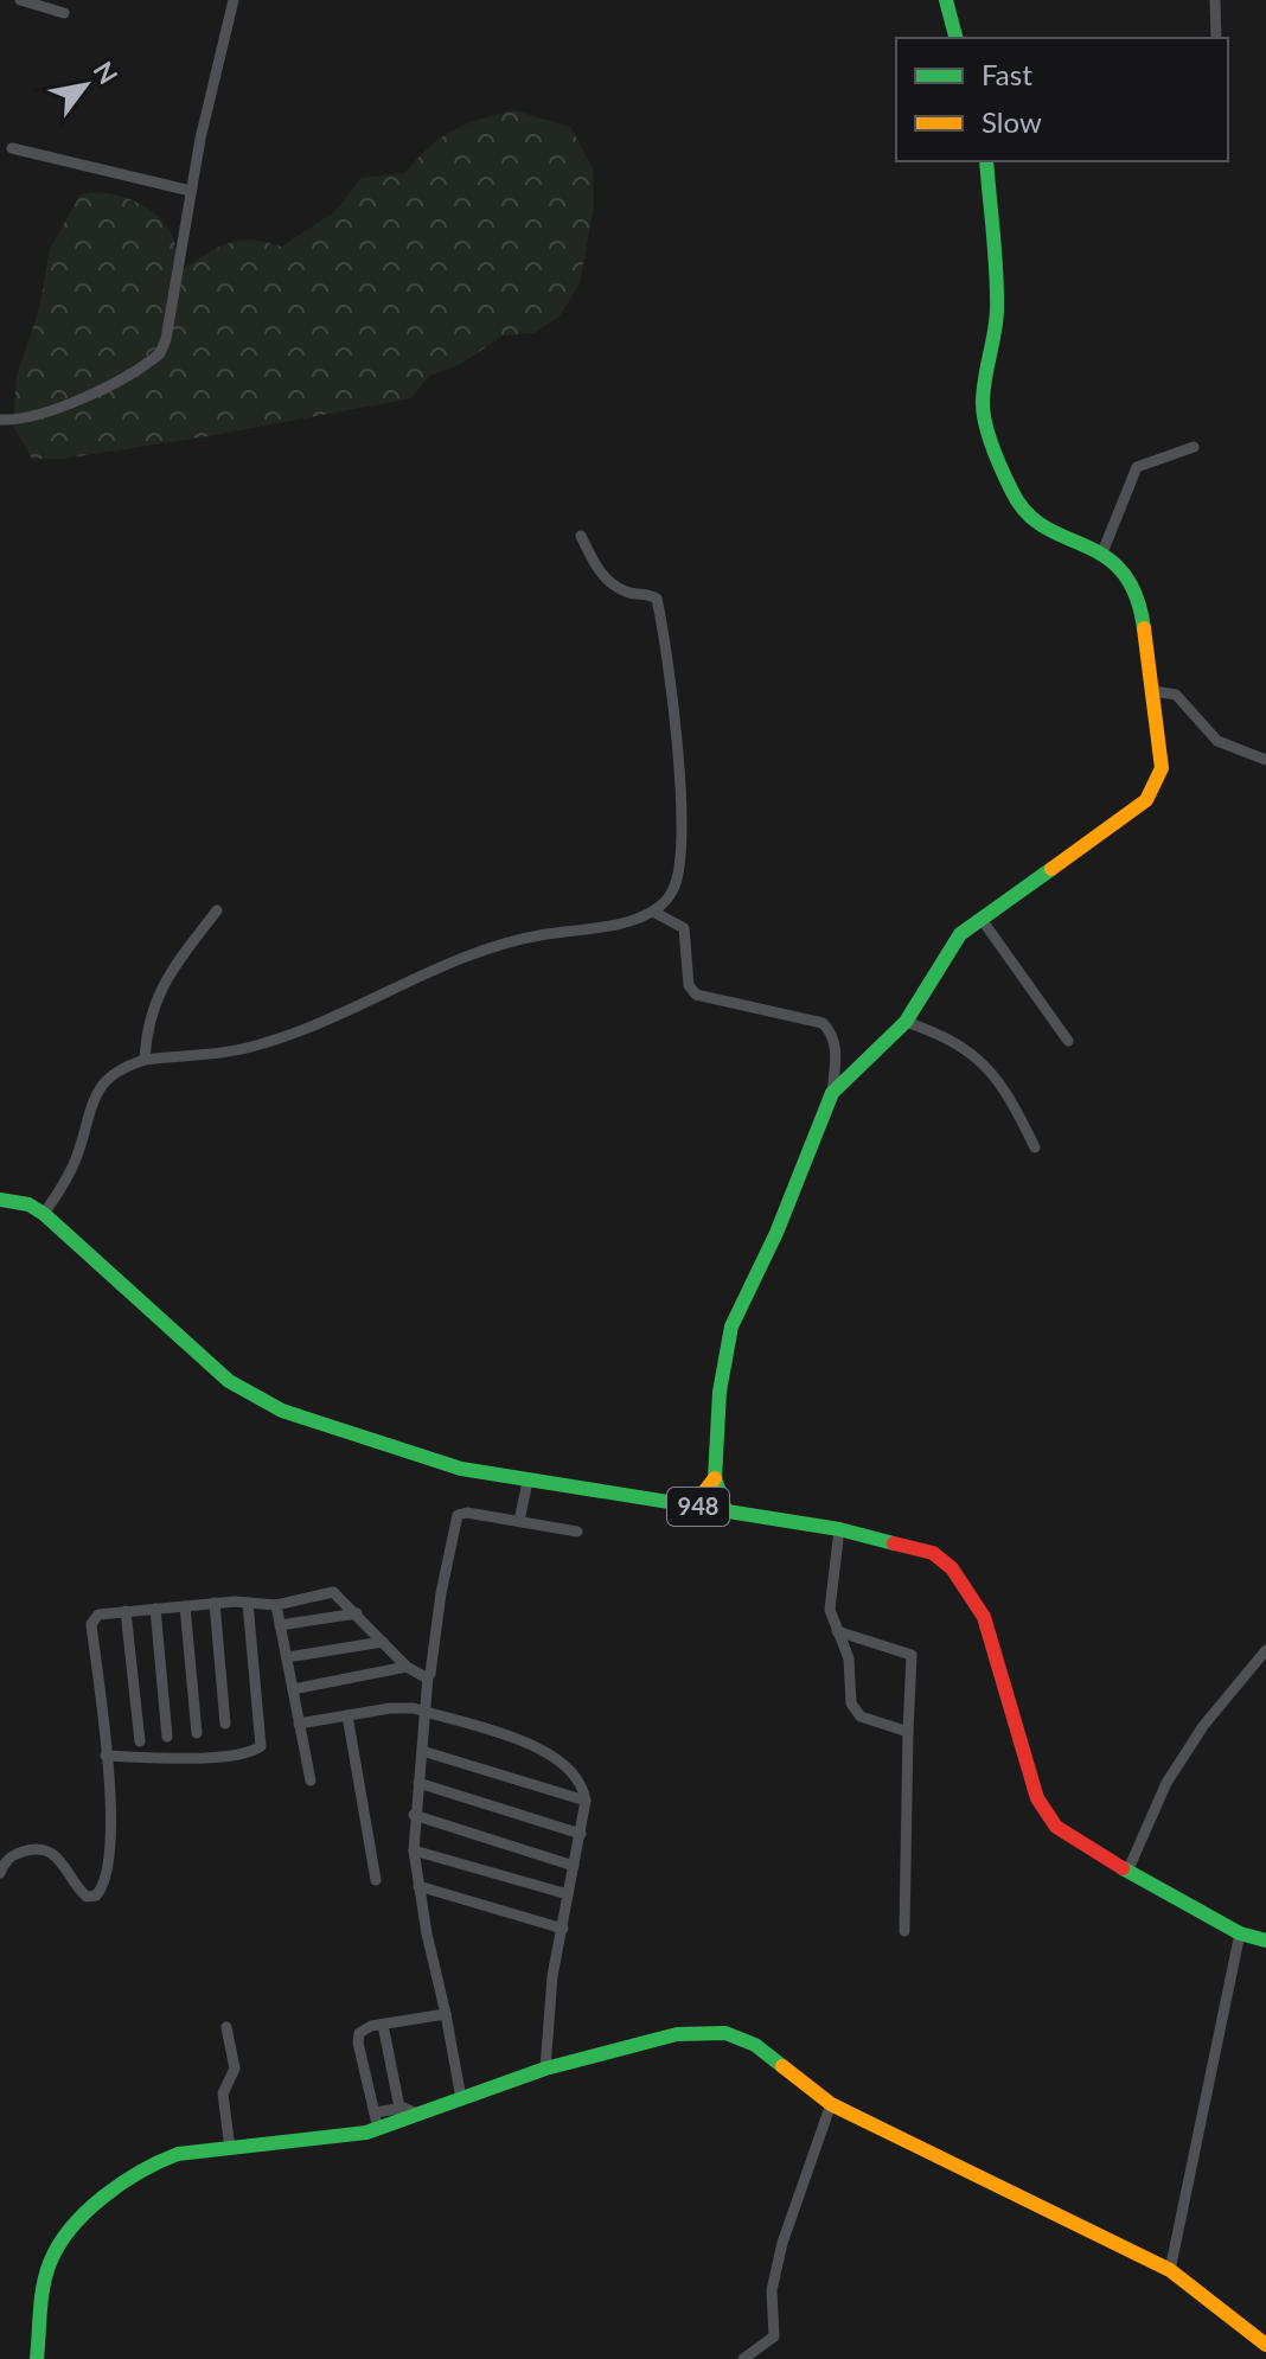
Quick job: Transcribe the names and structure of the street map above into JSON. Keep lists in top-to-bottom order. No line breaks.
{"streets":{"street":["948"]},"legend":["Fast","Slow"],"north":"top right"}
